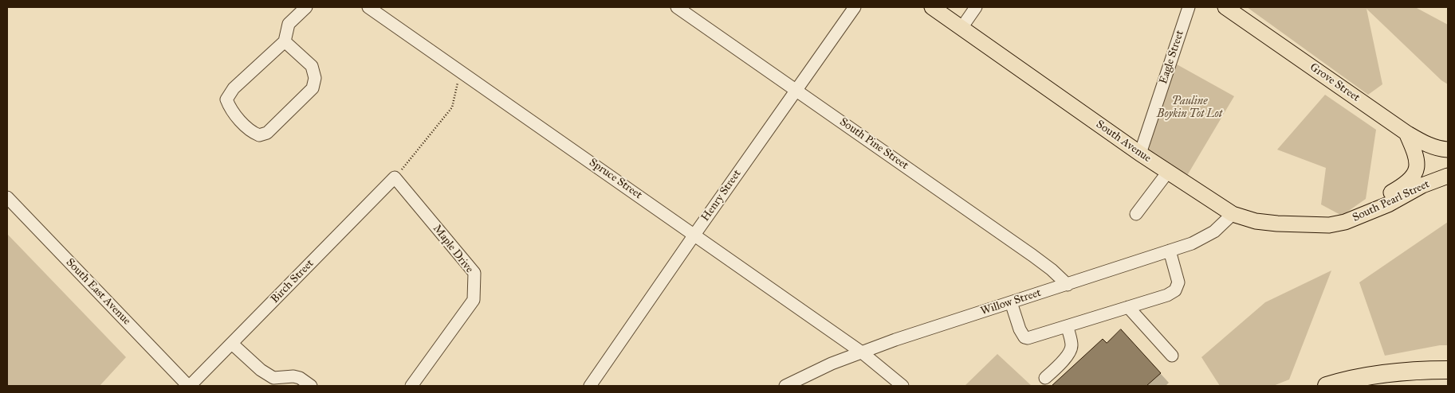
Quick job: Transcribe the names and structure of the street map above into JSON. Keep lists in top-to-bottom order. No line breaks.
{"streets":{"main road":["Grove Street","South Avenue","South Pearl Street"],"street":["Eagle Street","South Pine Street","Spruce Street","Henry Street","Maple Drive","Birch Street","South East Avenue","Willow Street"]},"crossings":[["Eagle Street","South Avenue"],["South Avenue","South Pearl Street"],["South Avenue","Willow Street"],["South Pine Street","Henry Street"],["South Pine Street","Willow Street"],["Spruce Street","Henry Street"],["Spruce Street","Willow Street"],["Maple Drive","Birch Street"],["Birch Street","South East Avenue"]],"parks":["Pauline Boykin Tot Lot"]}
